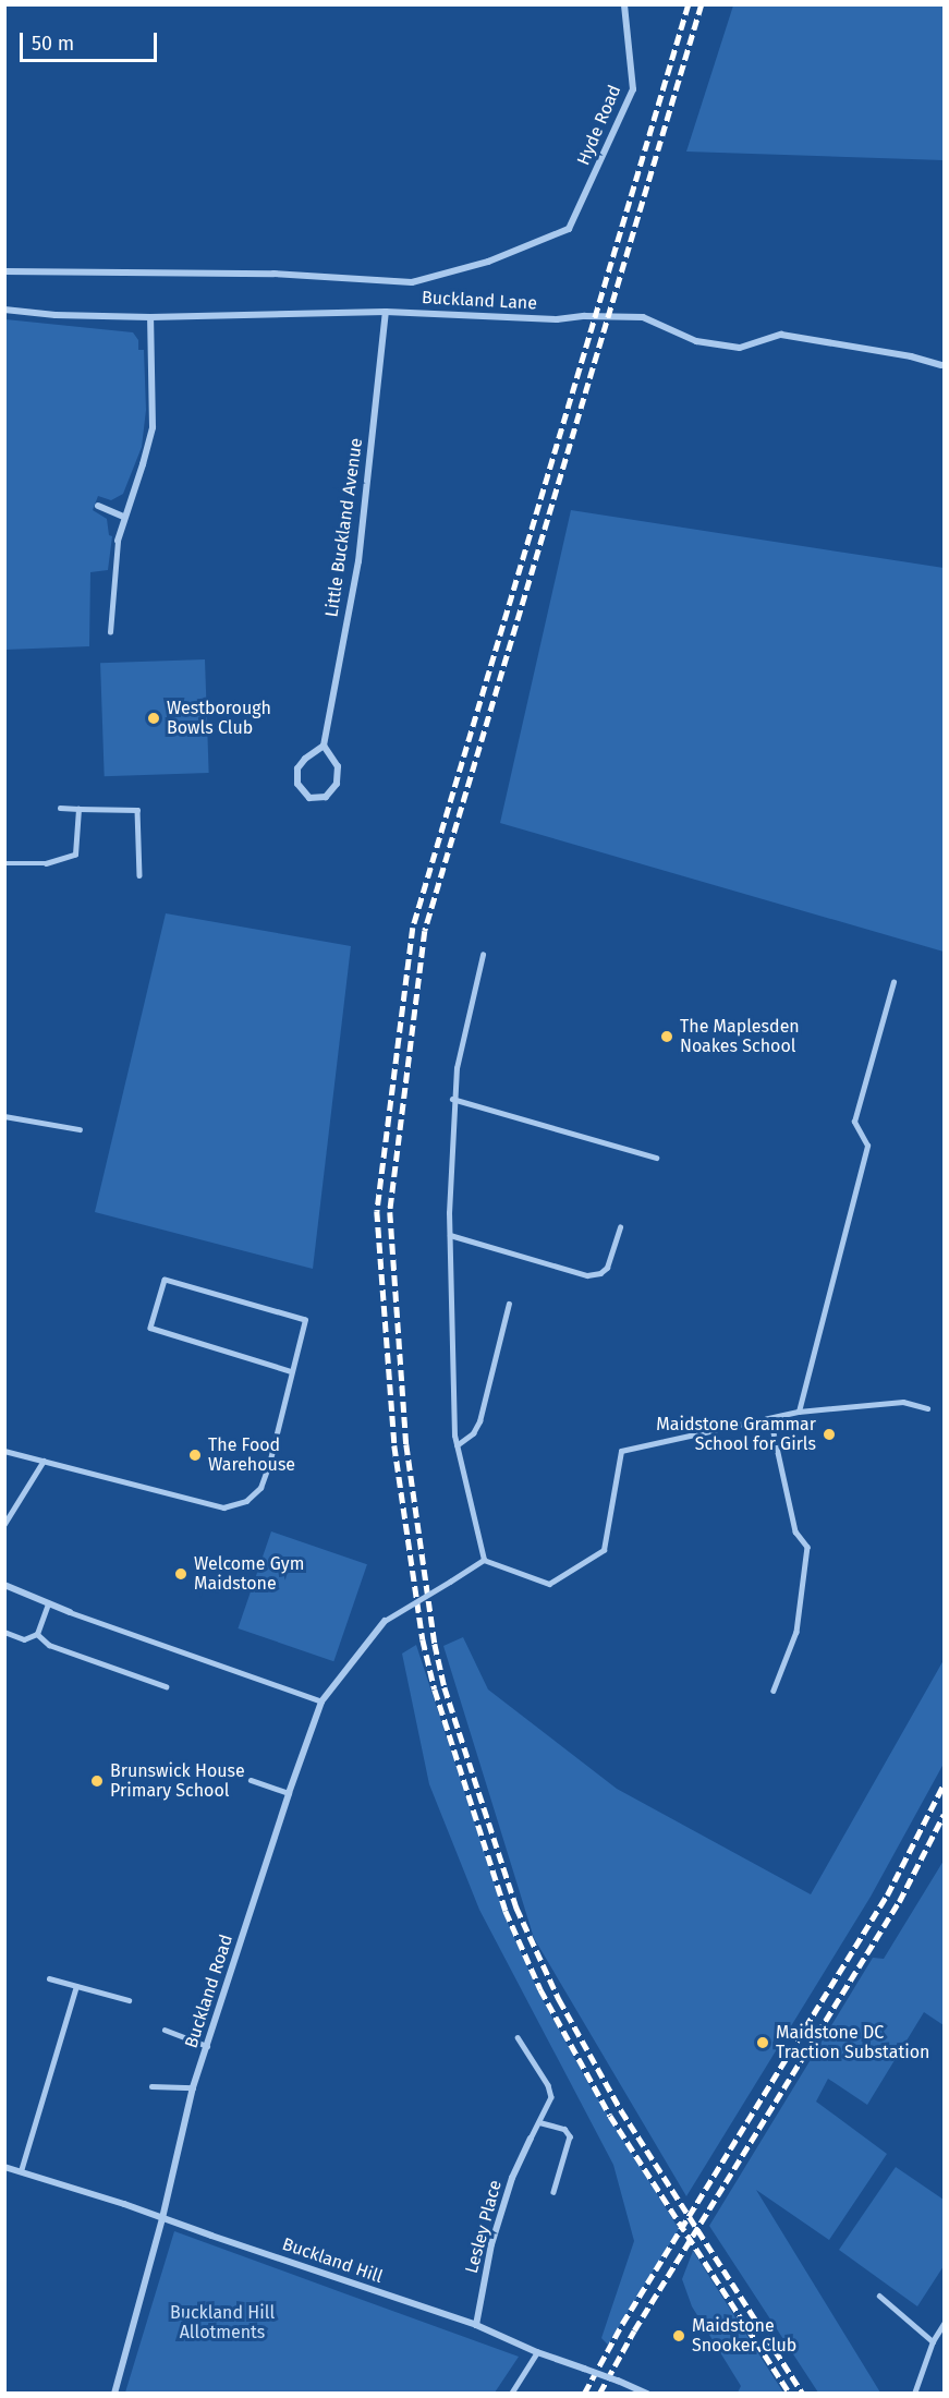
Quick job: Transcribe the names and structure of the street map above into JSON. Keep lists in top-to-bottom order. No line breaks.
{"streets":{"street":["Hyde Road","Buckland Lane","Little Buckland Avenue","Buckland Road","Lesley Place","Buckland Hill"]},"crossings":[["Hyde Road","Buckland Lane"],["Buckland Lane","Little Buckland Avenue"],["Buckland Road","Buckland Hill"],["Lesley Place","Buckland Hill"]],"parks":["Buckland Hill Allotments"],"places":["Westborough Bowls Club","The Maplesden Noakes School","Maidstone Grammar School for Girls","The Food Warehouse","Welcome Gym Maidstone","Brunswick House Primary School","Maidstone DC Traction Substation","Maidstone Snooker Club"],"scale_bar":"50 m"}
